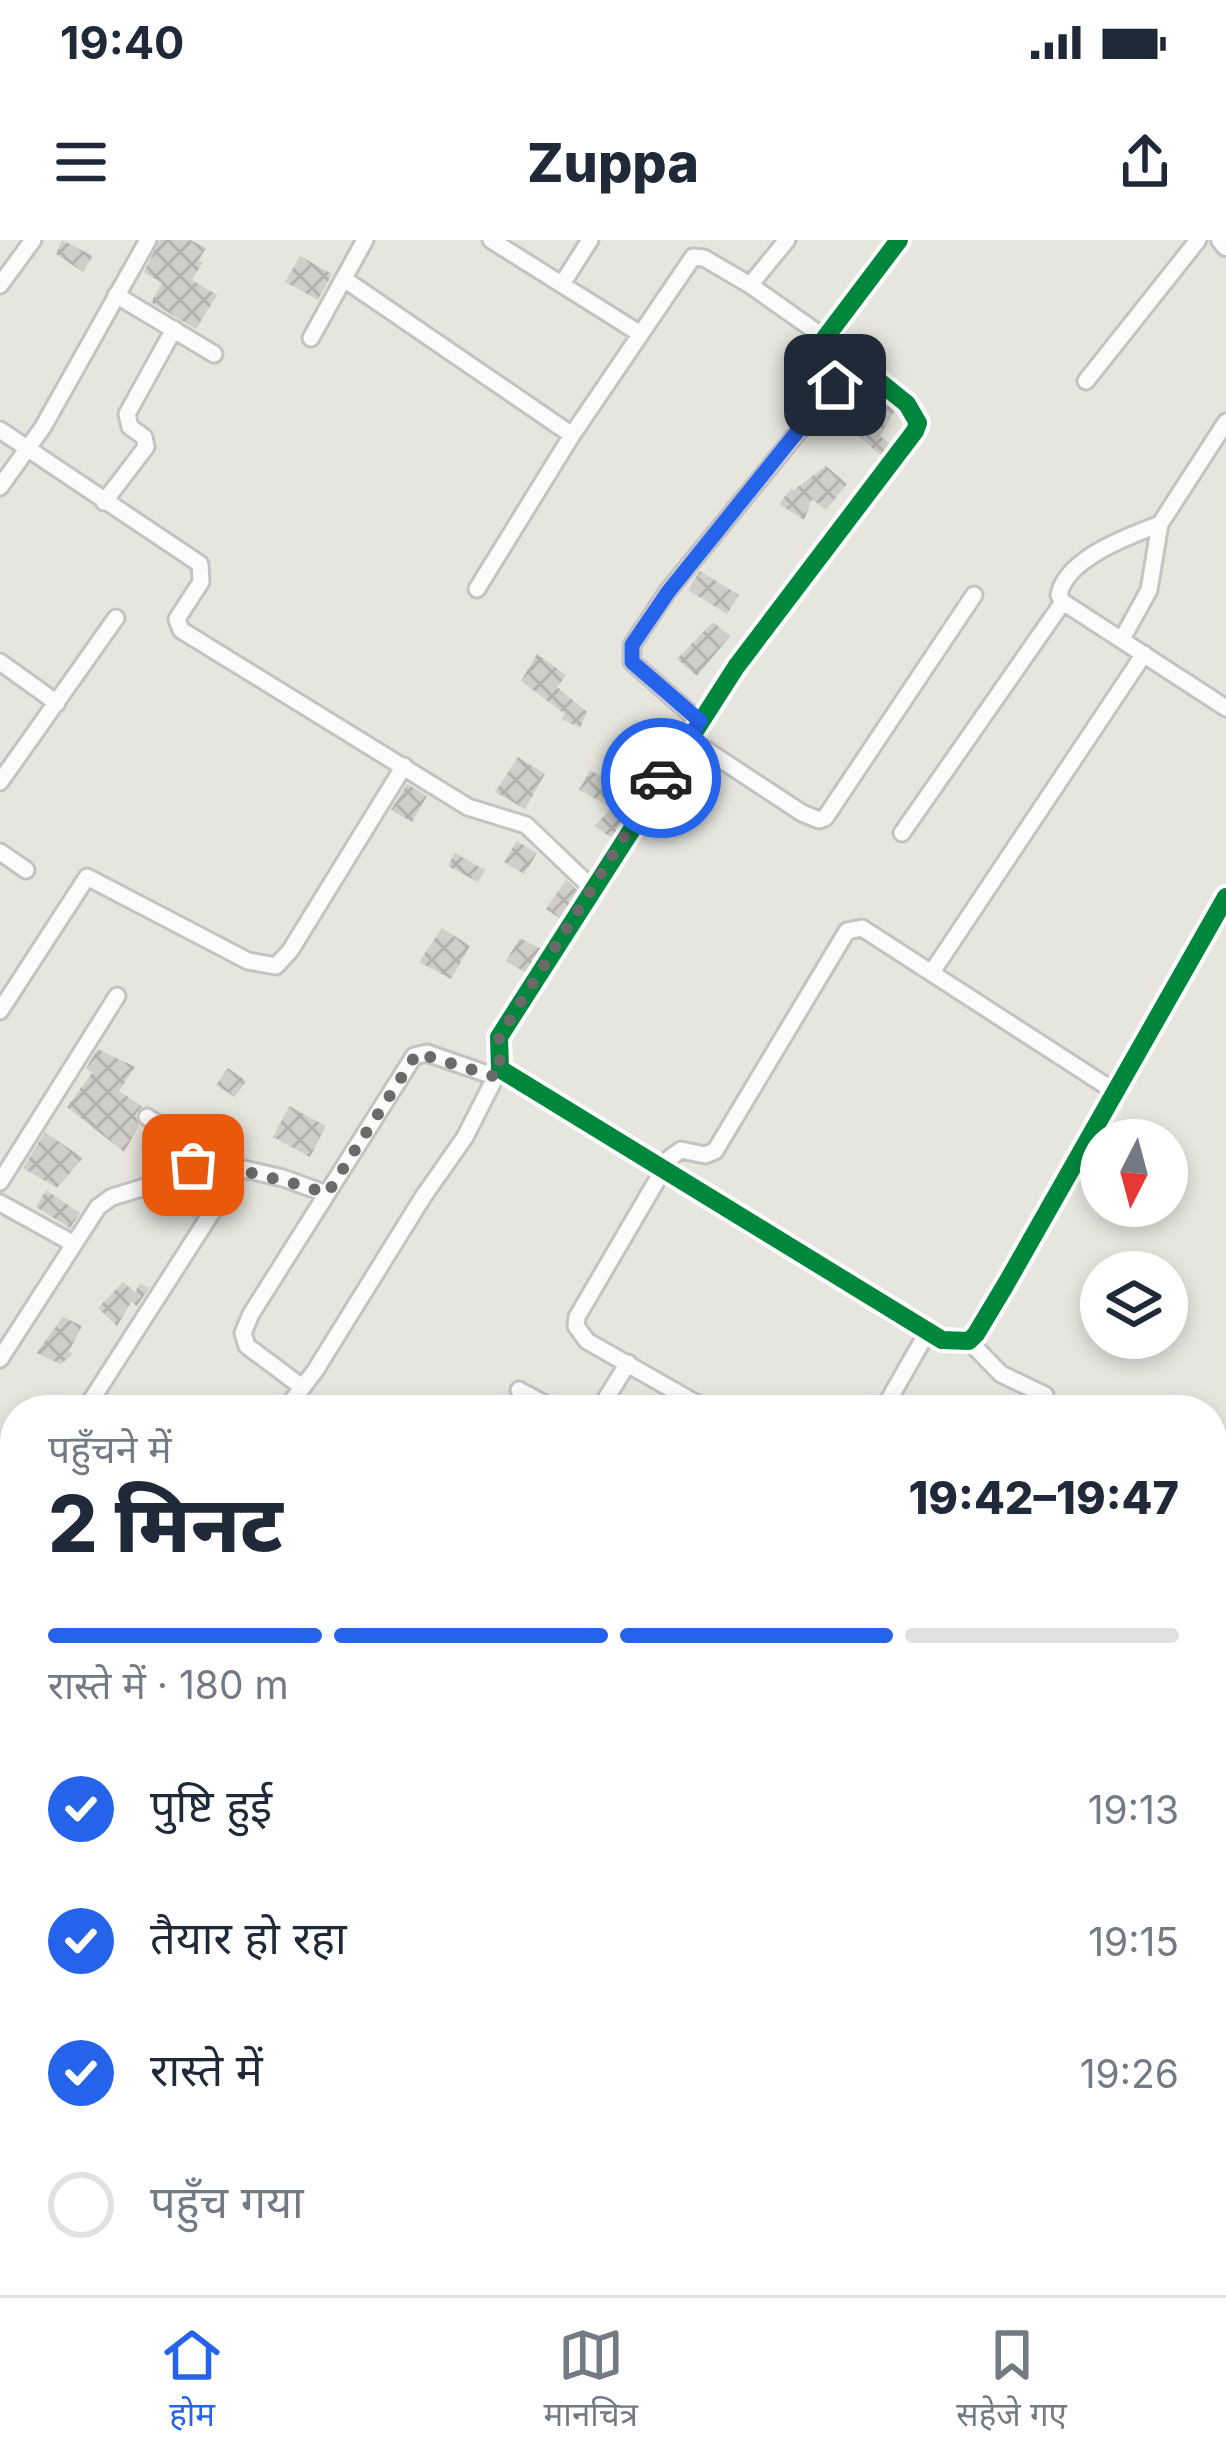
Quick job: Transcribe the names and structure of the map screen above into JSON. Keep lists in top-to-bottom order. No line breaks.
{"north":"bottom","page":{"status":"19:40","header":"Zuppa","heading":["2 मिनट","पहुँचने में","19:42–19:47"],"bar":"रास्ते में · 180 m","list":[["पुष्टि हुई","19:13"],["तैयार हो रहा","19:15"],["रास्ते में","19:26"],"पहुँच गया"],"tabs":["होम","मानचित्र","सहेजे गए"]}}
